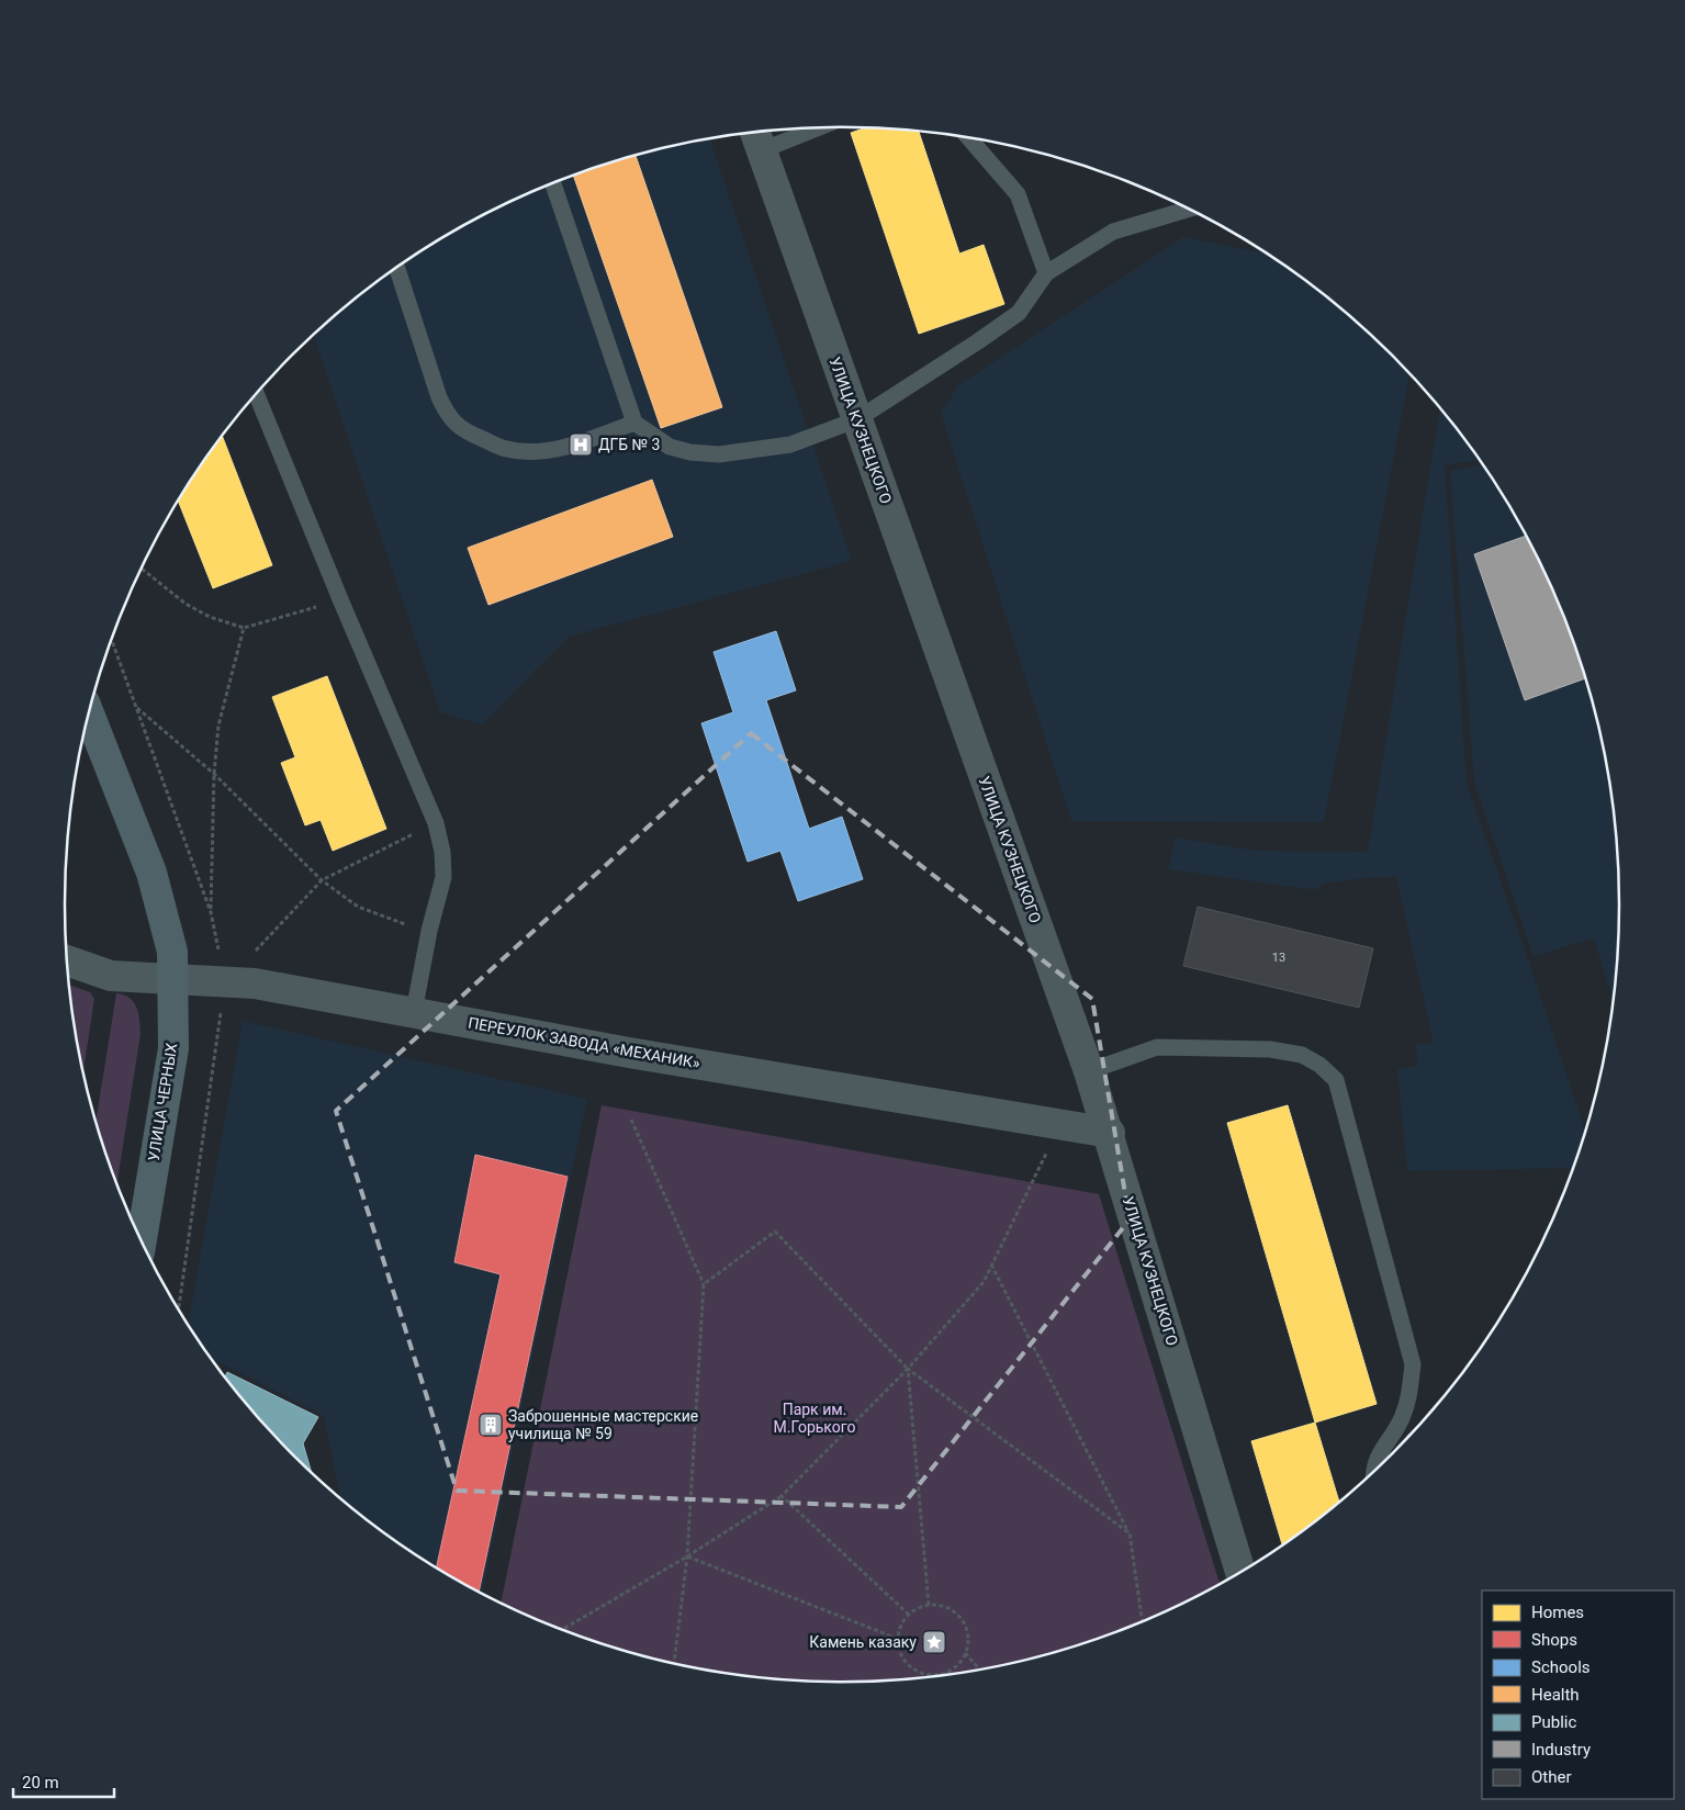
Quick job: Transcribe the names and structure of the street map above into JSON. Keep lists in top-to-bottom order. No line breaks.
{"streets":{"main road":["УЛИЦА ЧЕРНЫХ"],"street":["УЛИЦА КУЗНЕЦКОГО","ПЕРЕУЛОК ЗАВОДА «МЕХАНИК»"]},"crossings":[["УЛИЦА КУЗНЕЦКОГО","ПЕРЕУЛОК ЗАВОДА «МЕХАНИК»"],["ПЕРЕУЛОК ЗАВОДА «МЕХАНИК»","УЛИЦА ЧЕРНЫХ"]],"parks":["Парк им. М.Горького"],"places":{"hospital":["ДГБ № 3"],"building":["Заброшенные мастерские училища № 59"],"place":["Камень казаку"]},"house_numbers":["13"],"legend":["Homes","Shops","Schools","Health","Public","Industry","Other"],"scale_bar":"20 m"}
